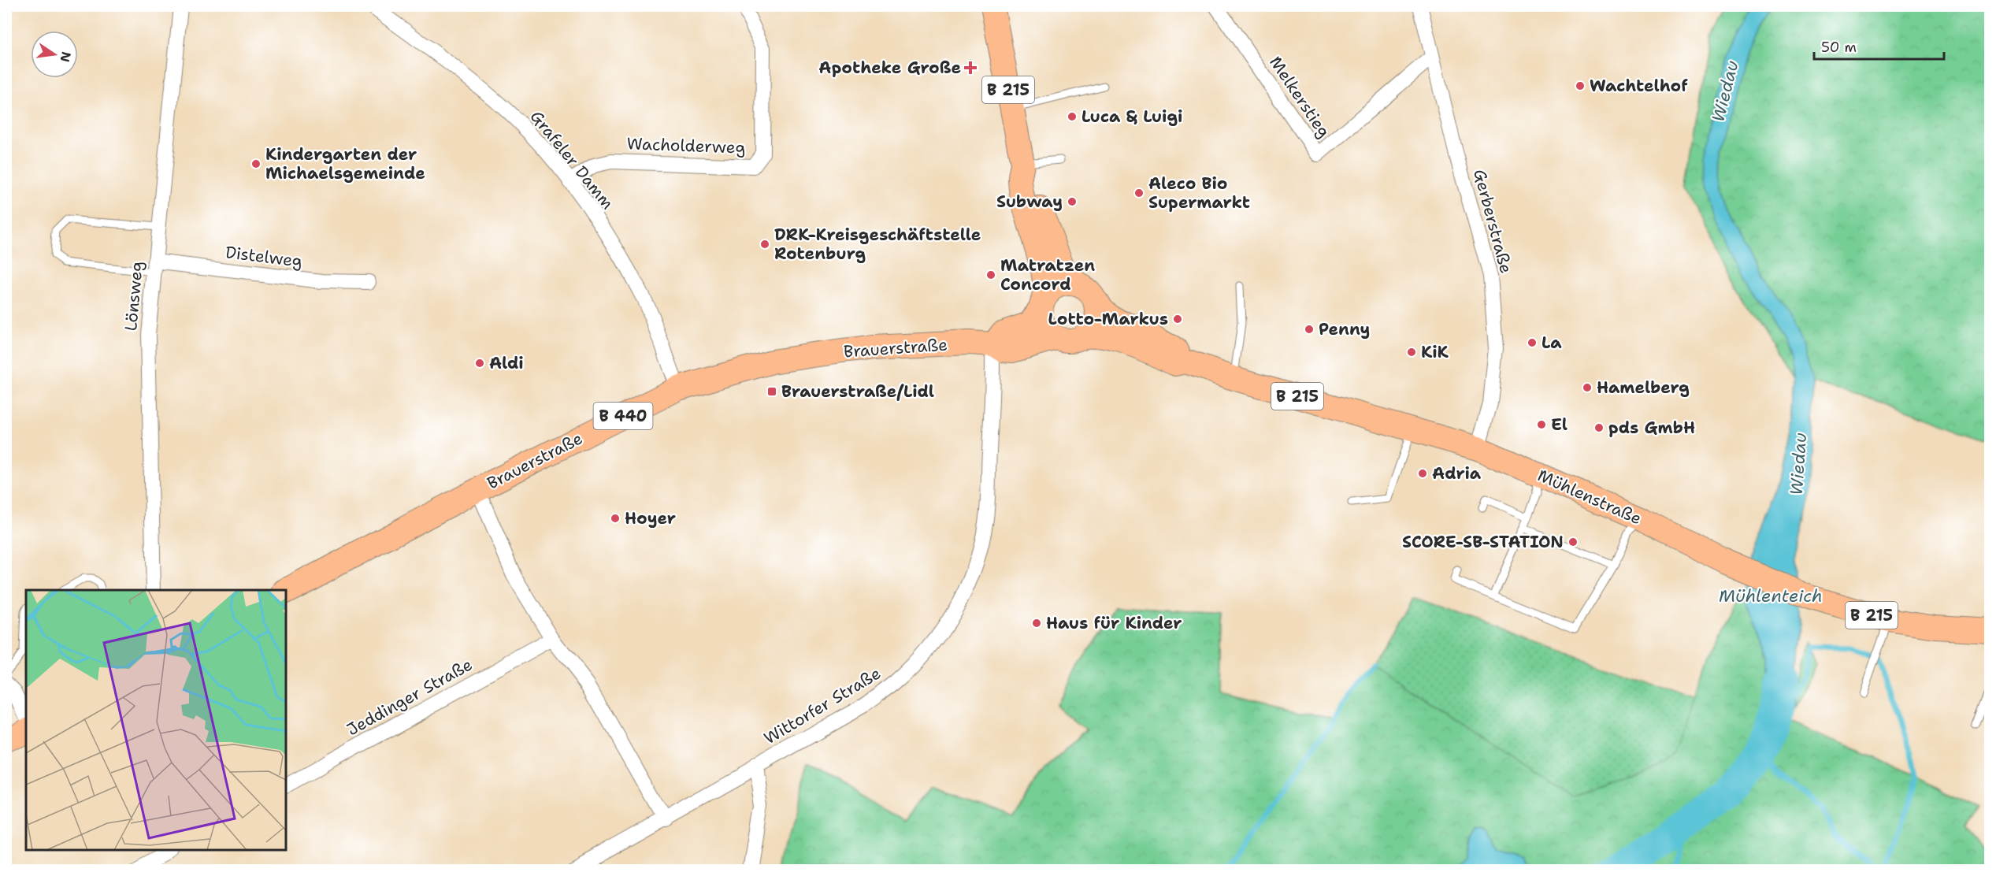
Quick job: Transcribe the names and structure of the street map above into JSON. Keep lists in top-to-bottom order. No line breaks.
{"streets":{"main road":["B 215","Brauerstraße","B 440","Mühlenstraße"],"street":["Melkerstieg","Wacholderweg","Grafeler Damm","Gerberstraße","Distelweg","Lönsweg","Jeddinger Straße","Wittorfer Straße"]},"crossings":[["B 215","Brauerstraße"],["B 215","Mühlenstraße"],["Melkerstieg","Gerberstraße"],["Wacholderweg","Grafeler Damm"],["Grafeler Damm","Brauerstraße"],["Gerberstraße","Mühlenstraße"],["Distelweg","Lönsweg"],["Brauerstraße","Mühlenstraße"],["Brauerstraße","Wittorfer Straße"]],"water":["Wiedau","Mühlenteich"],"places":{"health":["Apotheke Große"],"other":["Wachtelhof","Luca & Luigi","Kindergarten der Michaelsgemeinde","Aleco Bio Supermarkt","Subway","DRK-Kreisgeschäftstelle Rotenburg","Matratzen Concord","Lotto-Markus","Penny","La","KiK","Aldi","Hamelberg","El","pds GmbH","Adria","Hoyer","SCORE-SB-STATION","Haus für Kinder"],"transit":["Brauerstraße/Lidl"]},"scale_bar":"50 m","north":"right"}
